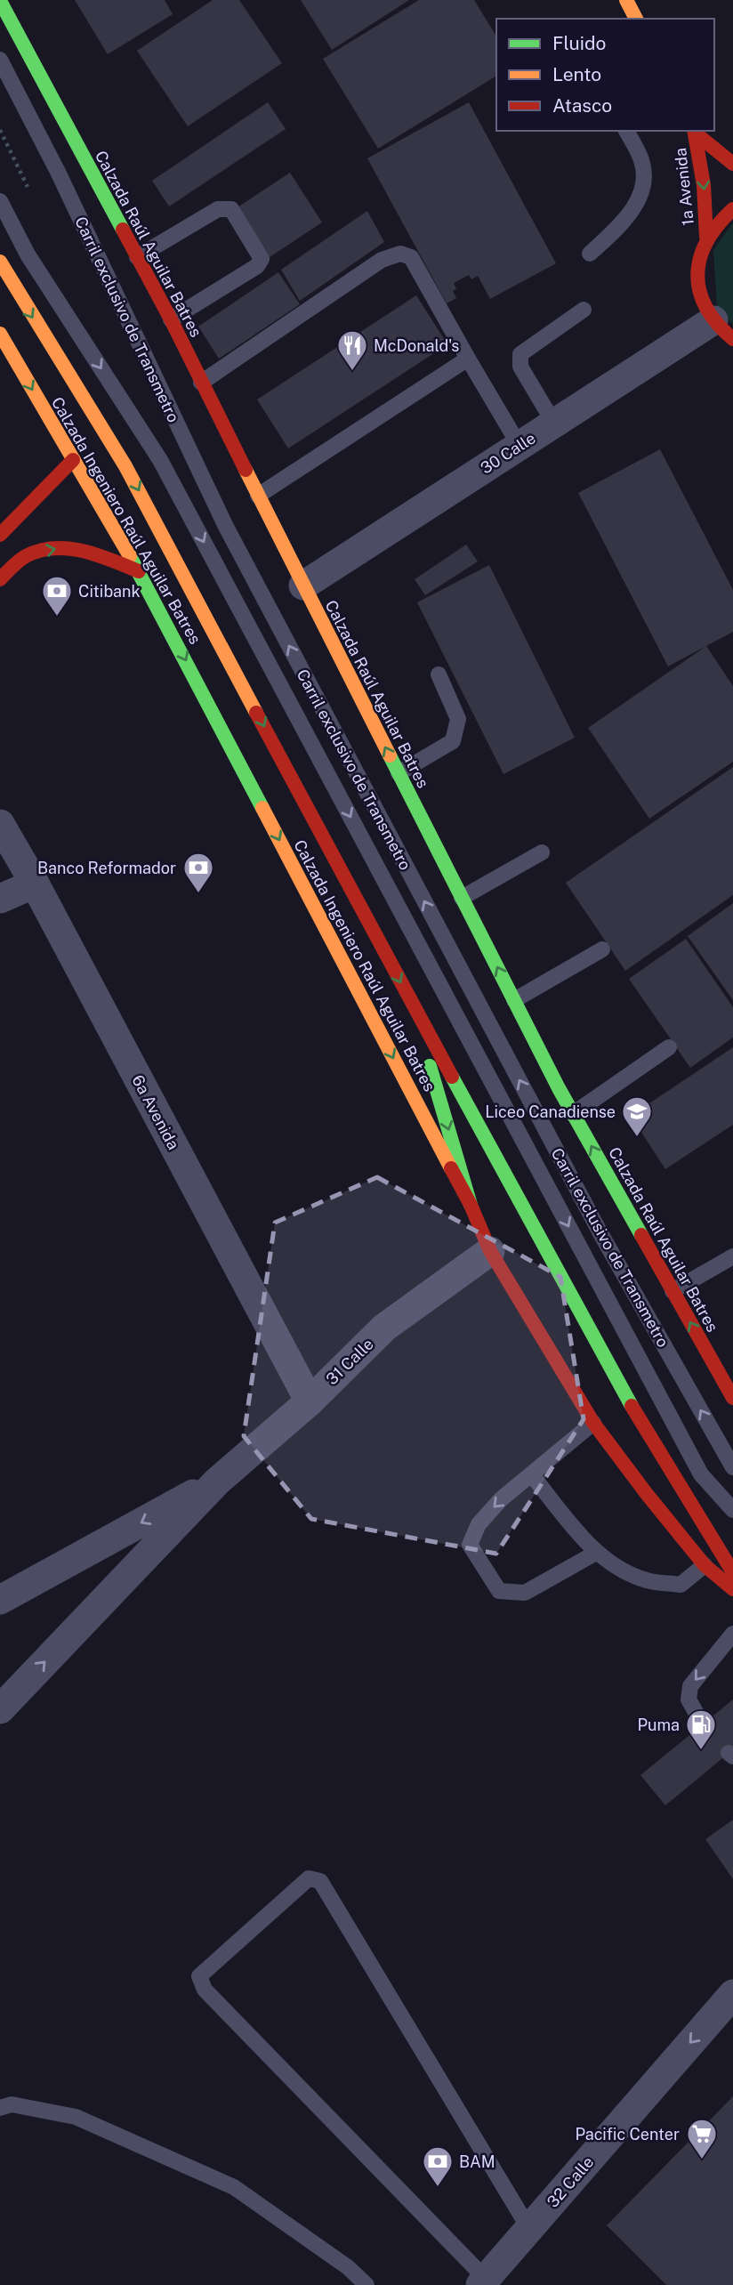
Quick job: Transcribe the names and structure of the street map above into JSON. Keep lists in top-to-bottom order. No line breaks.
{"streets":{"main road":["1a Avenida","Calzada Raúl Aguilar Batres","Calzada Ingeniero Raúl Aguilar Batres"],"street":["30 Calle","6a Avenida","31 Calle","32 Calle"],"lane":["Carril exclusivo de Transmetro"]},"crossings":[["Calzada Raúl Aguilar Batres","30 Calle"],["Calzada Ingeniero Raúl Aguilar Batres","31 Calle"],["6a Avenida","31 Calle"]],"one_way":["1a Avenida","32 Calle"],"places":{"restaurant":["McDonald's"],"bank":["Citibank","Banco Reformador","BAM"],"school or university":["Liceo Canadiense"],"fuel station":["Puma"],"supermarket":["Pacific Center"]},"legend":["Fluido","Lento","Atasco"]}
